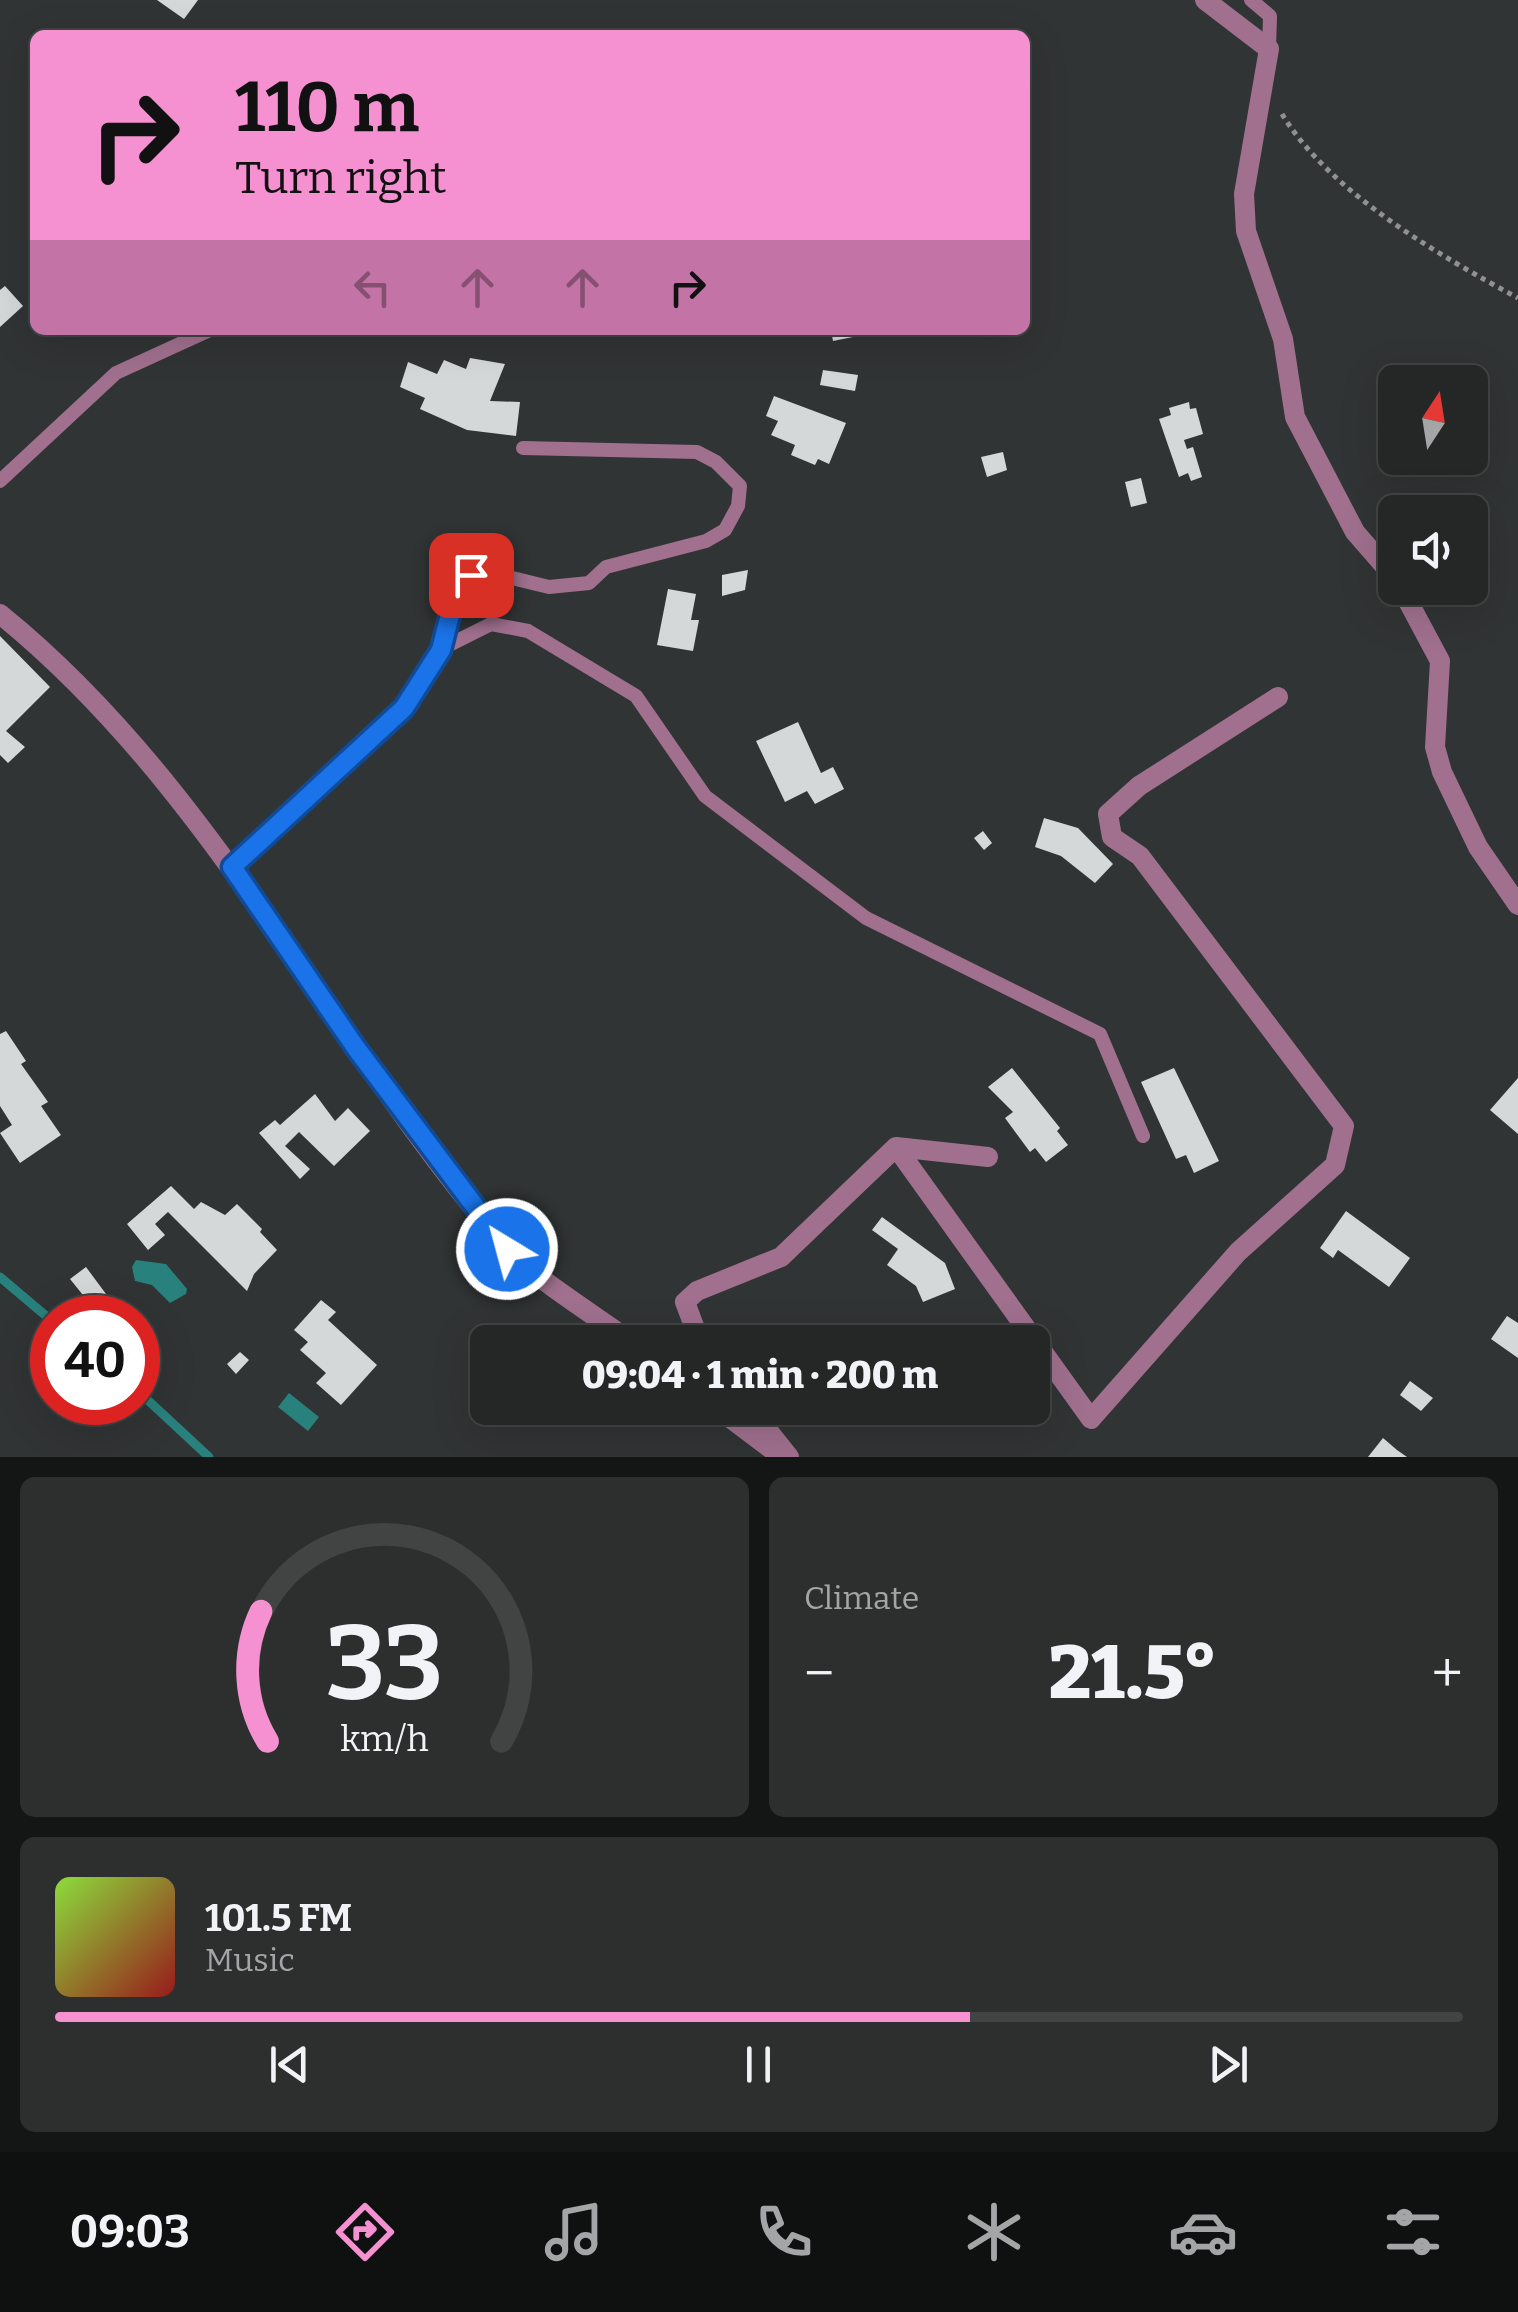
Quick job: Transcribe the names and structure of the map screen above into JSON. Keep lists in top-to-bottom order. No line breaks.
{"north":"top","page":{"turn":["110 m","Turn right"],"limit":"40","trip":"09:04 · 1 min · 200 m","tile":"Climate","heat":["−","21.5°","+"],"song":["101.5 FM","Music"],"tabs":"09:03","gauge":["33","km/h"]}}
